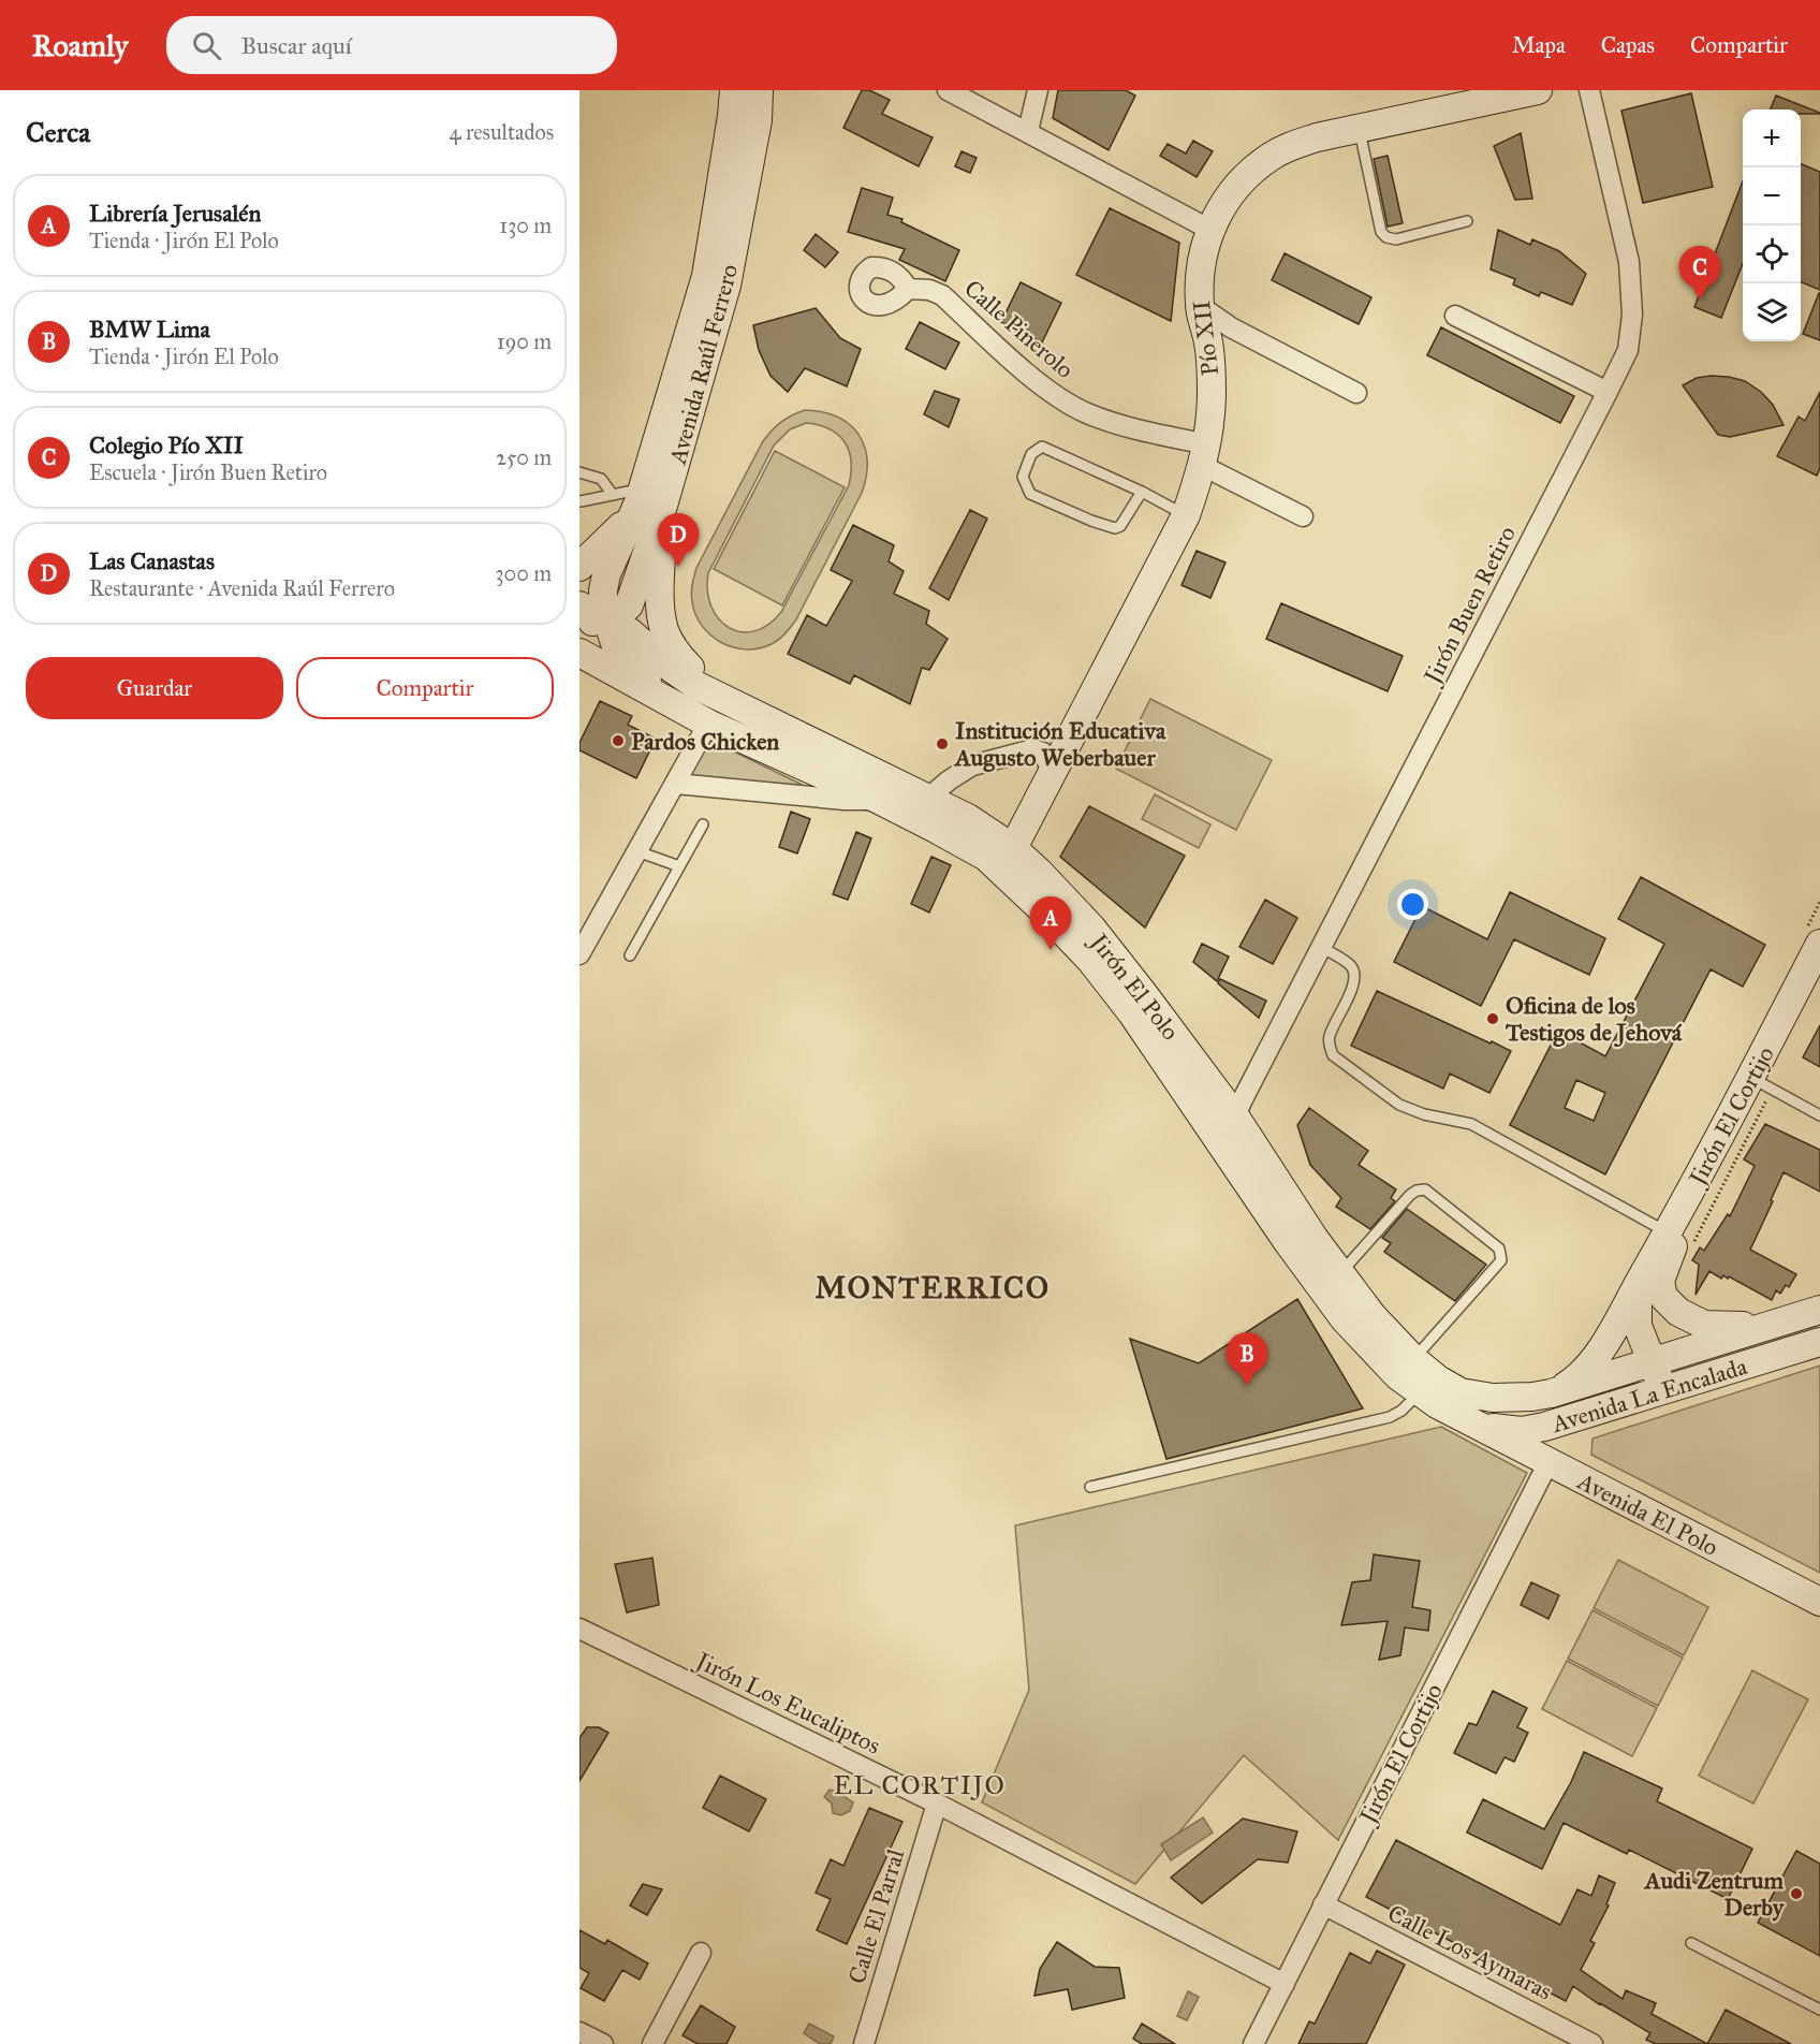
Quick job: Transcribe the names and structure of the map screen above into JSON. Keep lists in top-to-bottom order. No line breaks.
{"streets":{"main road":["Pío XII","Avenida Raúl Ferrero","Jirón El Polo","Jirón El Cortijo","Avenida La Encalada","Avenida El Polo"],"street":["Calle Pinerolo","Jirón Buen Retiro","Jirón Los Eucaliptos","Calle El Parral","Calle Los Aymaras"]},"crossings":[["Calle Pinerolo","Pío XII"],["Pío XII","Jirón El Polo"],["Avenida Raúl Ferrero","Jirón El Polo"],["Jirón Buen Retiro","Jirón El Polo"],["Jirón El Polo","Jirón El Cortijo"],["Jirón El Polo","Avenida La Encalada"],["Jirón El Polo","Avenida El Polo"],["Jirón El Cortijo","Avenida La Encalada"],["Jirón El Cortijo","Avenida El Polo"],["Jirón El Cortijo","Jirón Los Eucaliptos"],["Jirón El Cortijo","Calle Los Aymaras"],["Avenida La Encalada","Avenida El Polo"],["Jirón Los Eucaliptos","Calle El Parral"]],"districts":["MONTERRICO","EL CORTIJO"],"places":["Pardos Chicken","Institución Educativa Augusto Weberbauer","Oficina de los Testigos de Jehová","Audi Zentrum Derby"],"page":{"header":"Roamly","search":"Buscar aquí","nav":["Mapa","Capas","Compartir"],"heading":["Cerca","4 resultados"],"map_buttons":["+","−"],"list":[{"mark":"A","name":"Librería Jerusalén","note":"Tienda · Jirón El Polo","value":"130 m"},{"mark":"B","name":"BMW Lima","note":"Tienda · Jirón El Polo","value":"190 m"},{"mark":"C","name":"Colegio Pío XII","note":"Escuela · Jirón Buen Retiro","value":"250 m"},{"mark":"D","name":"Las Canastas","note":"Restaurante · Avenida Raúl Ferrero","value":"300 m"}],"pins":["C","D","A","B"],"buttons":["Guardar","Compartir"]}}
